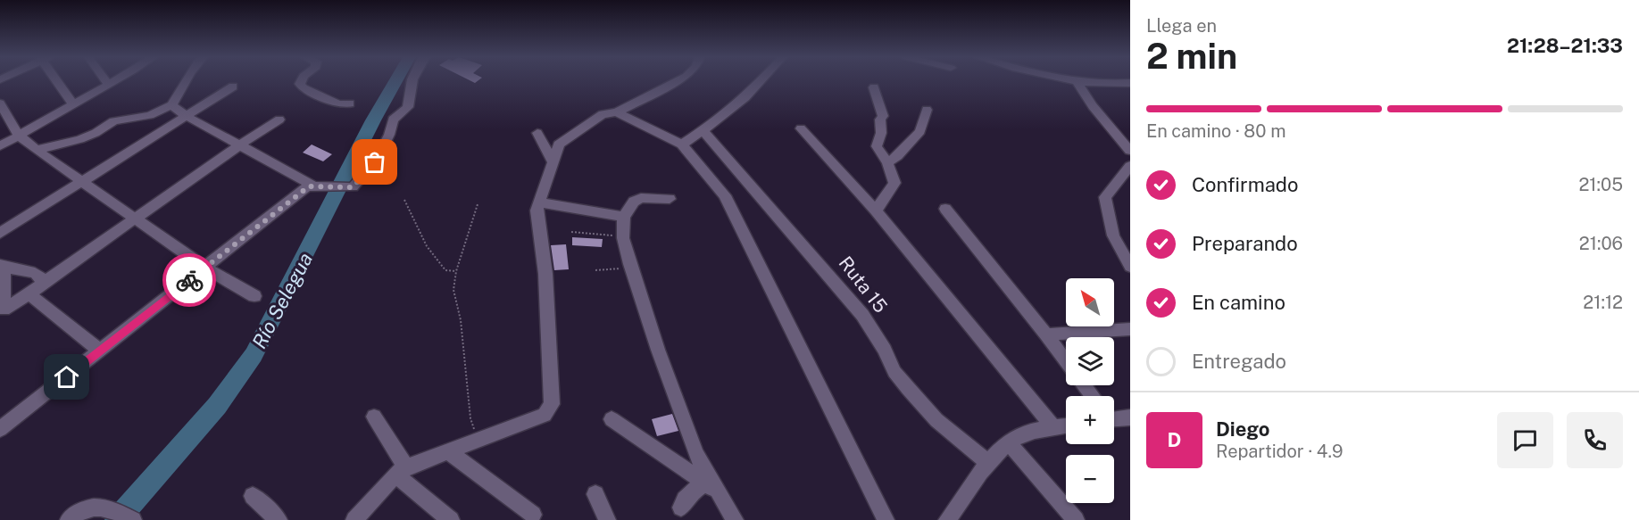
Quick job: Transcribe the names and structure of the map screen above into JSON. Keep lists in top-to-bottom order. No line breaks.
{"streets":{"street":["Ruta 15"]},"water":["Río Selegua"],"north":"top left","page":{"heading":["2 min","Llega en","21:28–21:33"],"panel":["Diego","Repartidor · 4.9"],"bar":"En camino · 80 m","list":[["Confirmado","21:05"],["Preparando","21:06"],["En camino","21:12"],"Entregado"],"map_buttons":["+","−"],"round":"D"}}
